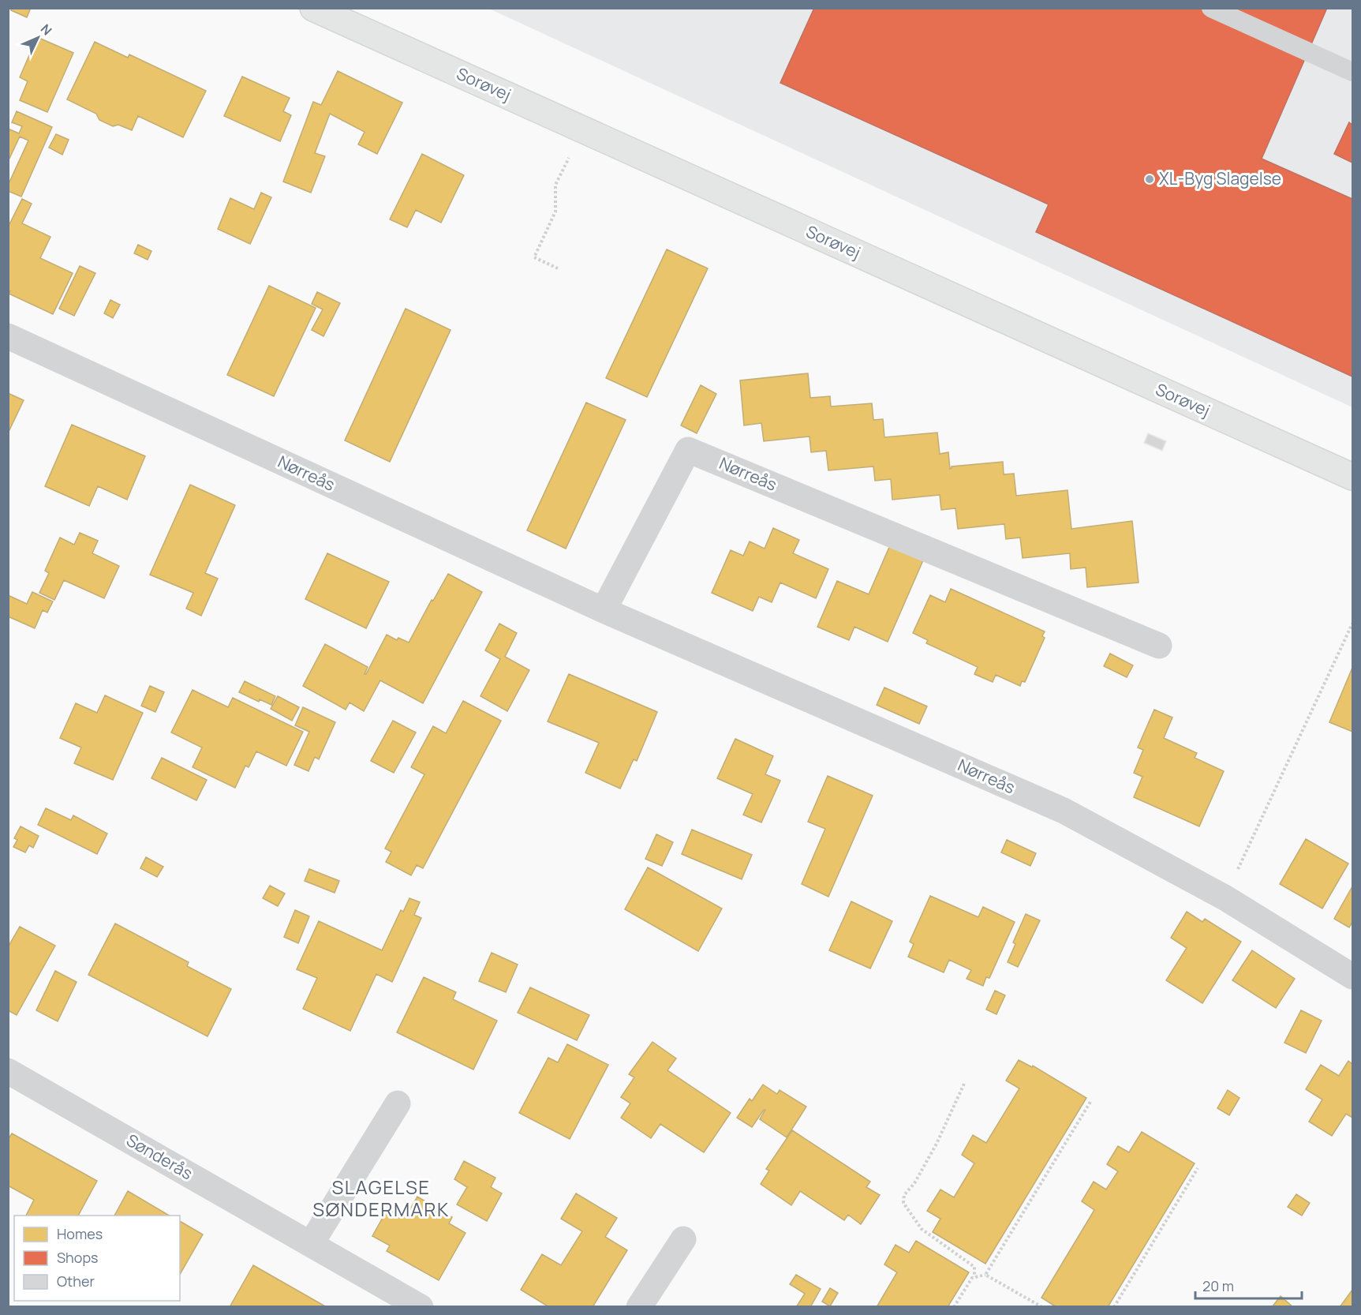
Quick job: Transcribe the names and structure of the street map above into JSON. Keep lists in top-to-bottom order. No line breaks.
{"streets":{"street":["Sorøvej","Nørreås","Sønderås"]},"districts":["SLAGELSE SØNDERMARK"],"places":["XL-Byg Slagelse"],"legend":["Homes","Shops","Other"],"scale_bar":"20 m","north":"top right"}
